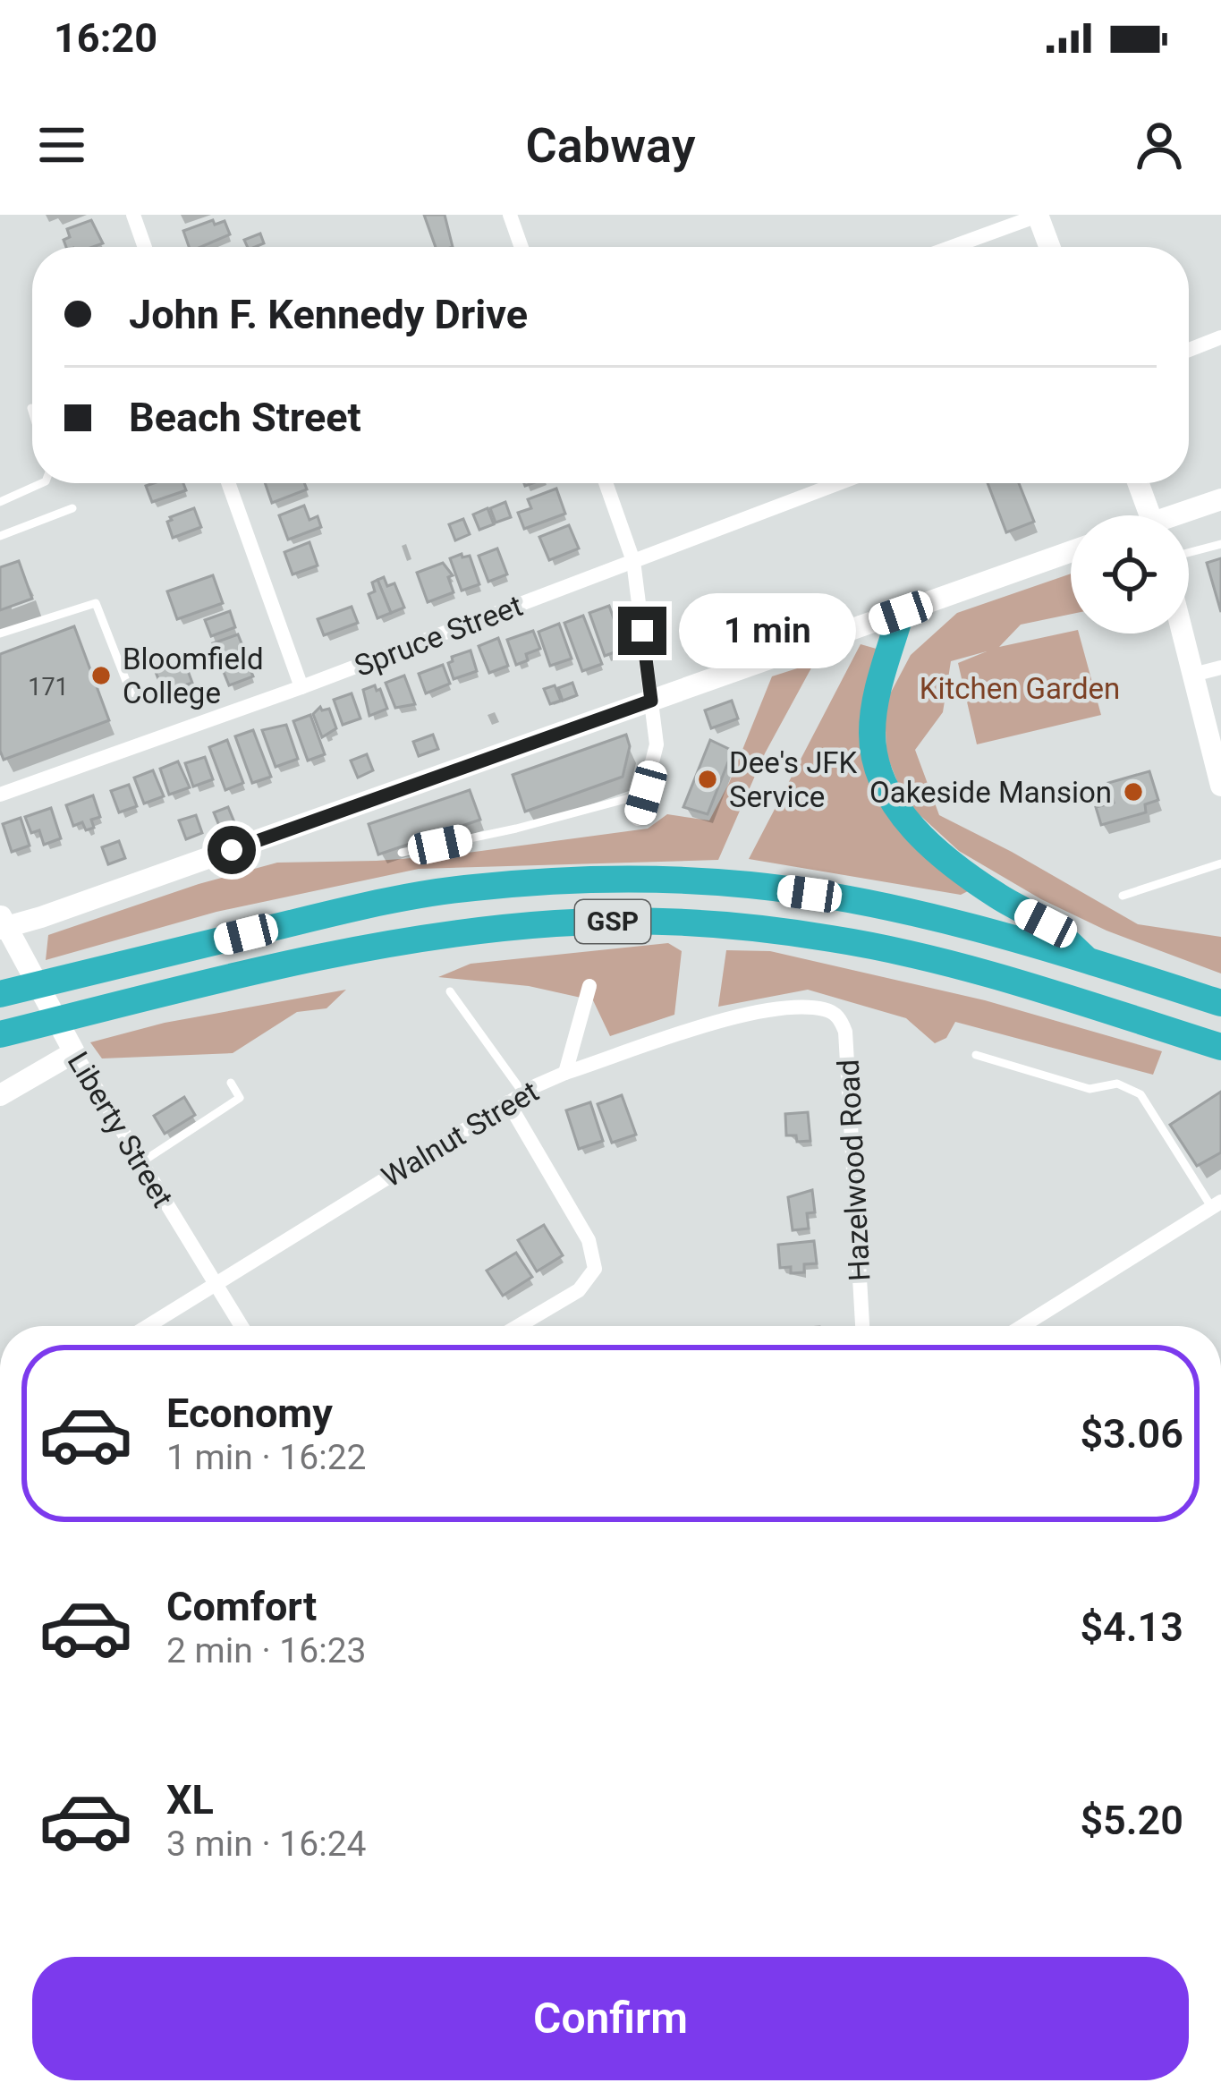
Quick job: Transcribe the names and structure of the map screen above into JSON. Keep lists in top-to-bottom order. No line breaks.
{"streets":{"highway":["GSP"],"main road":["Liberty Street"],"street":["Spruce Street","Walnut Street","Hazelwood Road"]},"crossings":[["GSP","Liberty Street"],["Liberty Street","Walnut Street"],["Walnut Street","Hazelwood Road"]],"parks":["Kitchen Garden"],"places":["Bloomfield College","Dee's JFK Service","Oakeside Mansion"],"house_numbers":["171"],"page":{"status":"16:20","header":"Cabway","banner":["John F. Kennedy Drive","Beach Street"],"bubble":"1 min","list":[{"name":"Economy","note":"1 min · 16:22","value":"$3.06"},{"name":"Comfort","note":"2 min · 16:23","value":"$4.13"},{"name":"XL","note":"3 min · 16:24","value":"$5.20"}],"buttons":"Confirm"}}
